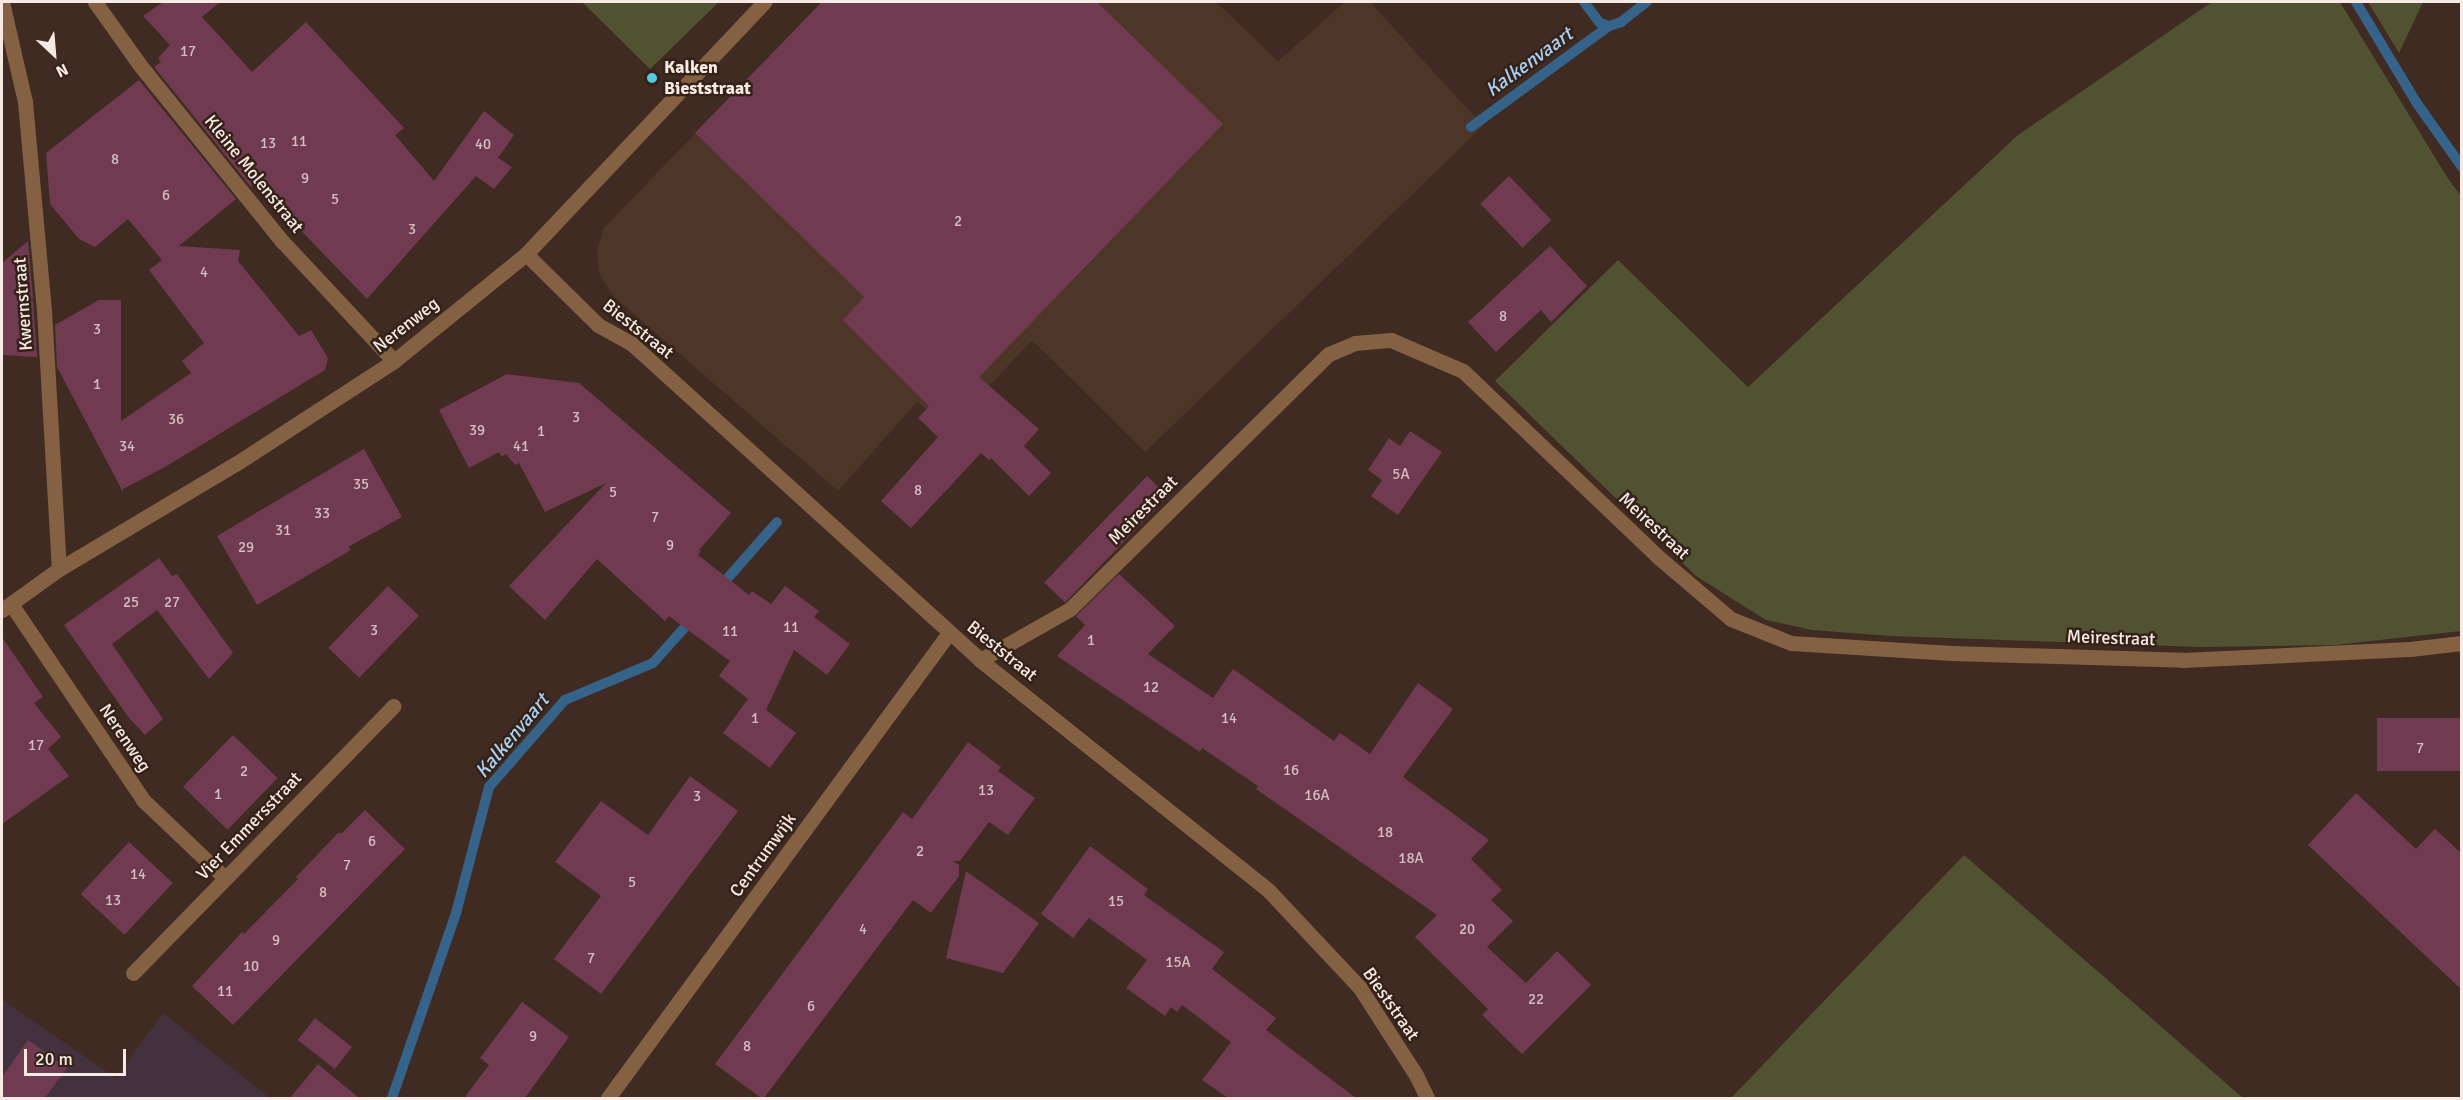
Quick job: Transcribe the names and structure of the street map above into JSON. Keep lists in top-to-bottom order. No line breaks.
{"streets":{"street":["Kleine Molenstraat","Kwernstraat","Nerenweg","Bieststraat","Meirestraat","Vier Emmersstraat","Centrumwijk"]},"crossings":[["Kleine Molenstraat","Nerenweg"],["Kwernstraat","Nerenweg"],["Nerenweg","Bieststraat"],["Nerenweg","Vier Emmersstraat"],["Bieststraat","Meirestraat"],["Bieststraat","Centrumwijk"]],"water":["Kalkenvaart"],"places":["Kalken Bieststraat"],"house_numbers":["17","11","13","40","8","9","6","5","2","3","4","8","3","1","3","36","39","1","34","41","5A","35","8","5","33","7","31","9","29","25","27","11","3","11","1","12","1","14","17","7","16","2","13","1","16A","3","18","6","2","18A","7","14","5","8","13","15","4","20","9","7","15A","10","11","22","6","9","8"],"scale_bar":"20 m","north":"bottom right"}
